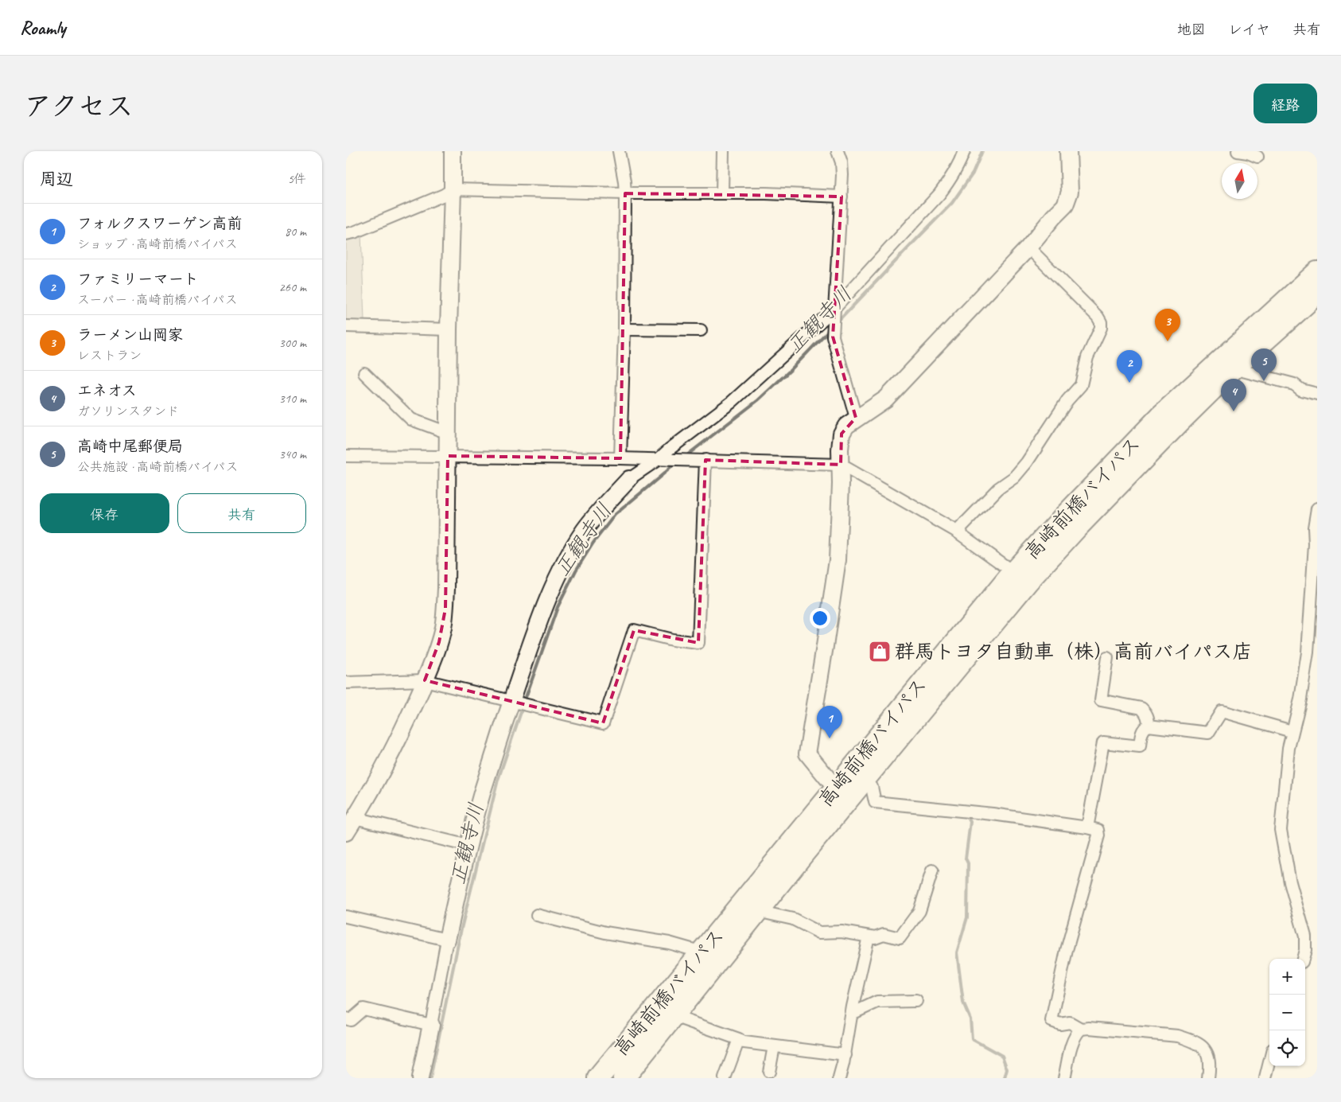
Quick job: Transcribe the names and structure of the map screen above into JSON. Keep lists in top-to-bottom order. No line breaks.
{"streets":{"highway":["高崎前橋バイパス"]},"water":["正観寺川"],"places":{"shop":["群馬トヨタ自動車（株）高前バイパス店"]},"north":"top","page":{"header":"Roamly","nav":["地図","レイヤ","共有"],"title":"アクセス","buttons":["経路",["保存","共有"]],"heading":["周辺","5件"],"list":[{"mark":"1","name":"フォルクスワーゲン高前","note":"ショップ · 高崎前橋バイパス","value":"80 m"},{"mark":"2","name":"ファミリーマート","note":"スーパー · 高崎前橋バイパス","value":"260 m"},{"mark":"3","name":"ラーメン山岡家","note":"レストラン","value":"300 m"},{"mark":"4","name":"エネオス","note":"ガソリンスタンド","value":"310 m"},{"mark":"5","name":"高崎中尾郵便局","note":"公共施設 · 高崎前橋バイパス","value":"340 m"}],"pins":["3","5","2","4","1"],"map_buttons":["+","−"]}}
